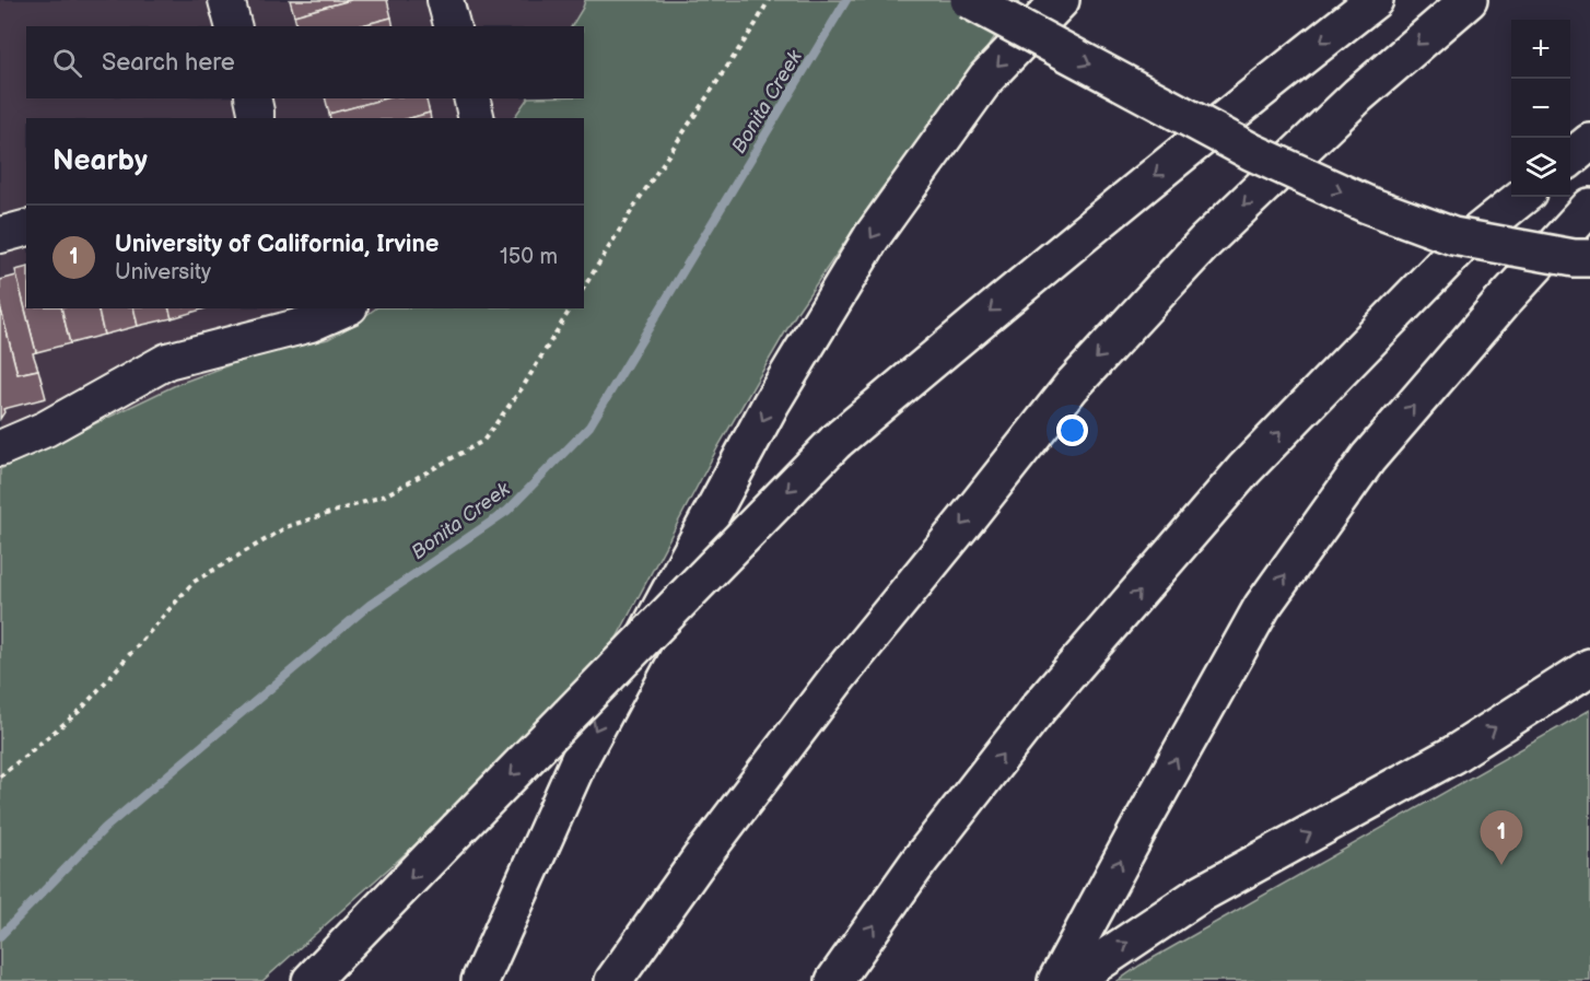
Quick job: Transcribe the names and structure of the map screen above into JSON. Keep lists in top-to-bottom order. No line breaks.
{"water":["Bonita Creek"],"page":{"map_buttons":["+","−"],"search":"Search here","heading":"Nearby","list":[{"mark":"1","name":"University of California, Irvine","note":"University","value":"150 m"}],"pins":"1"}}
